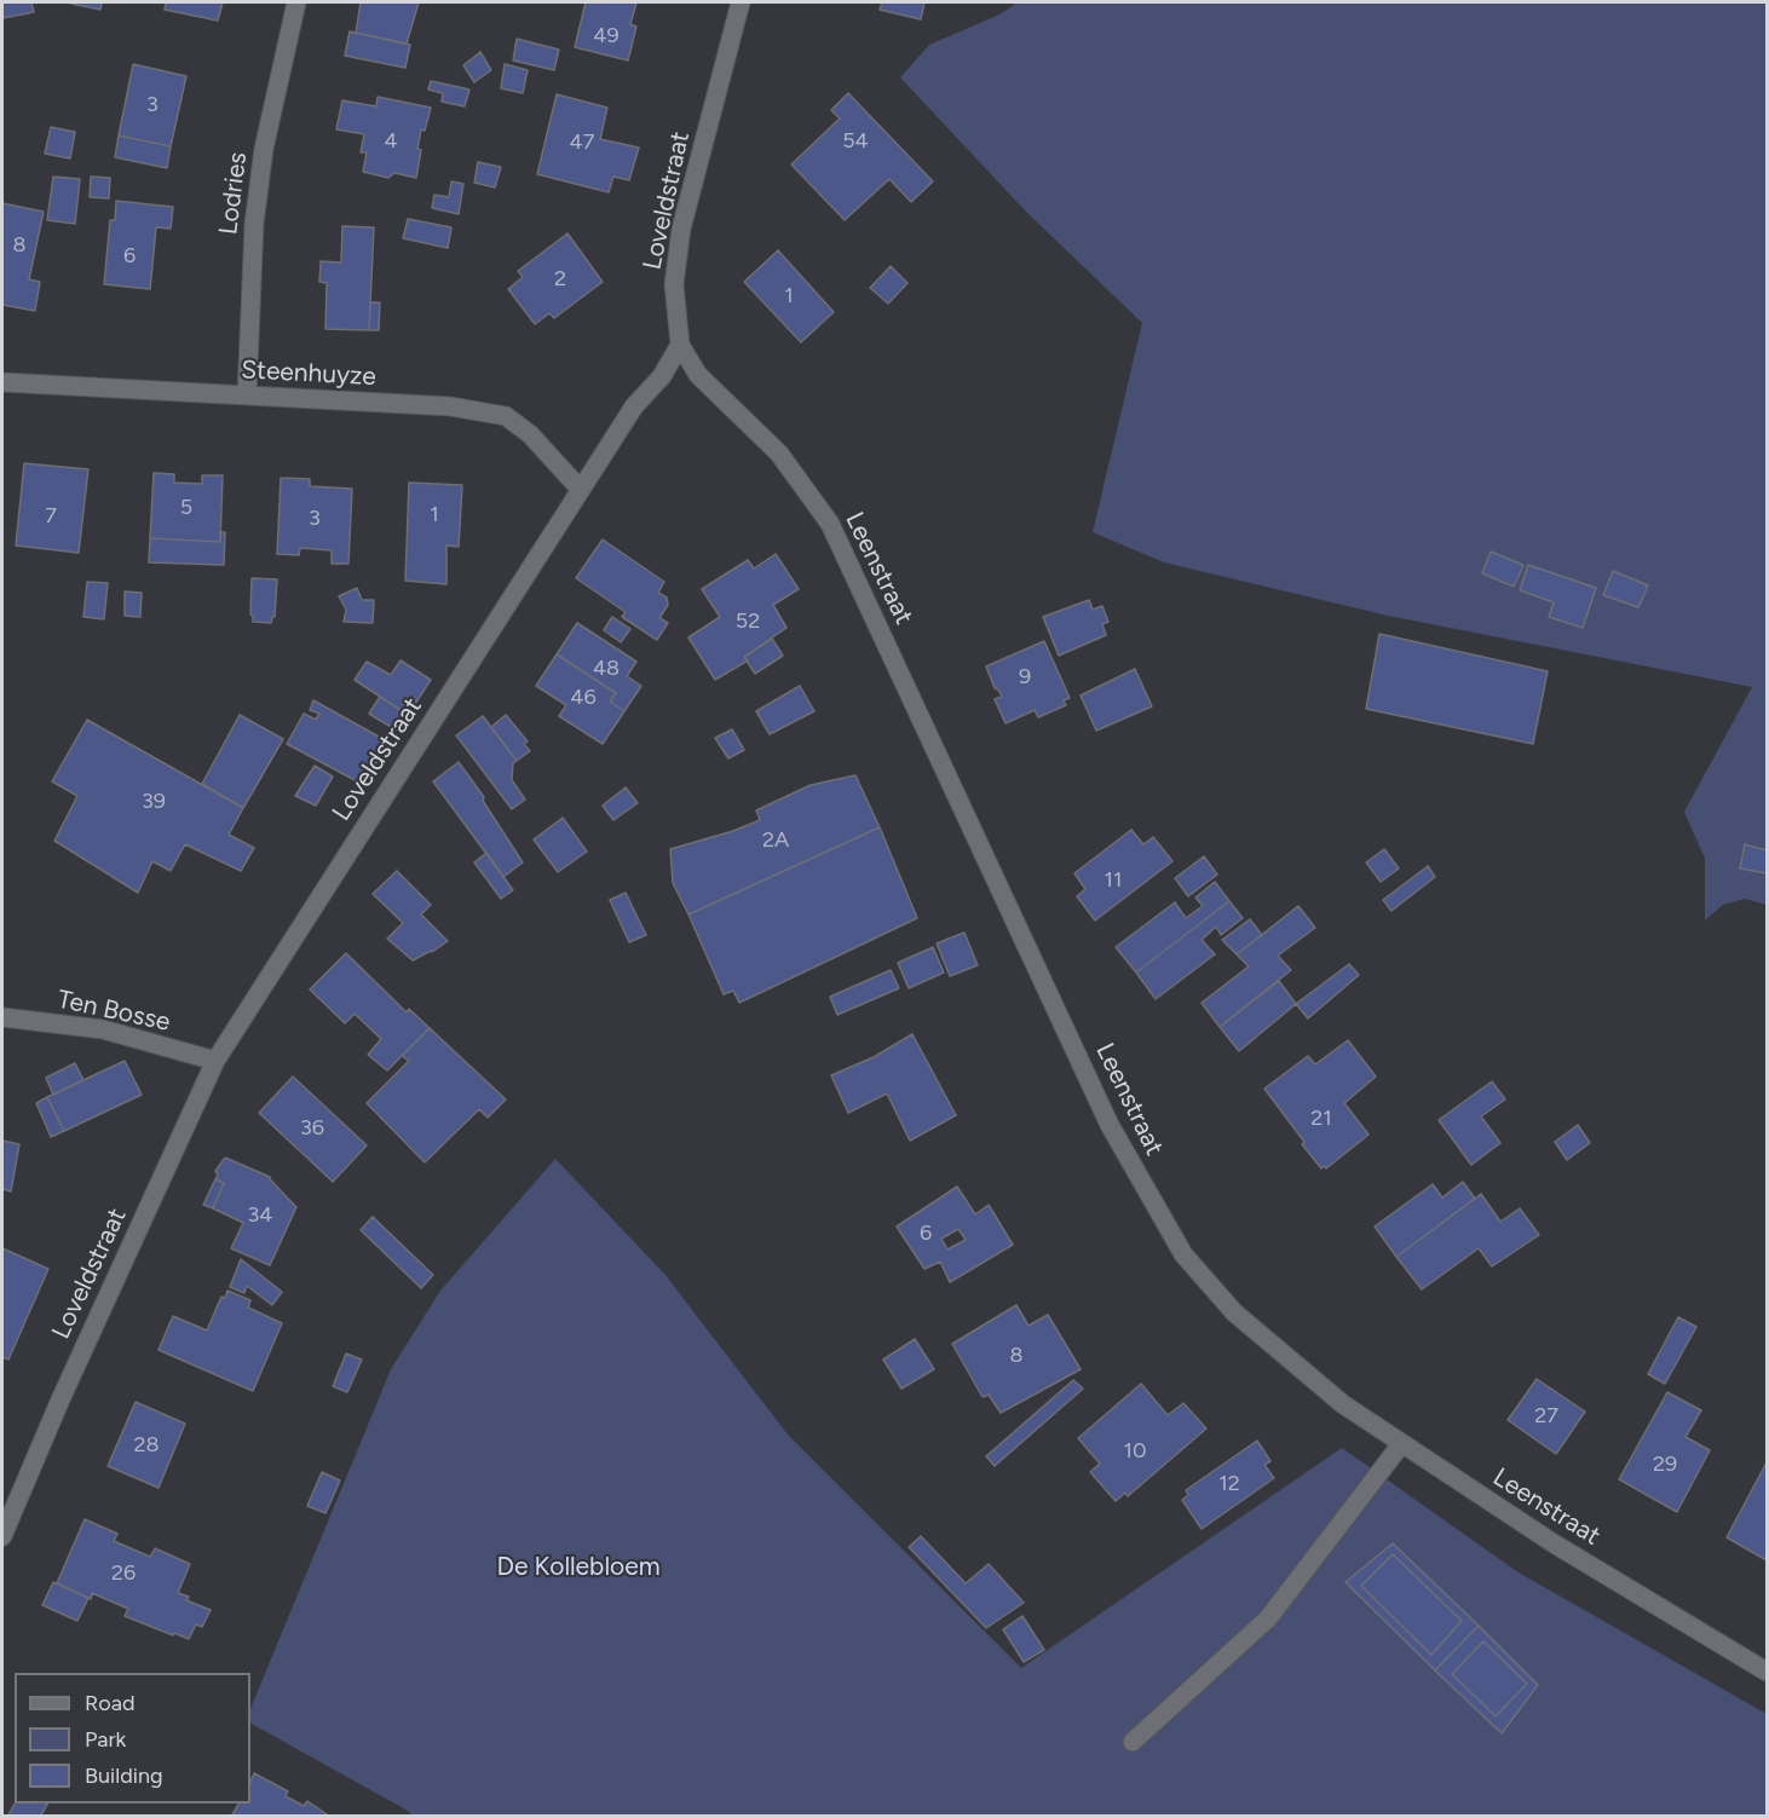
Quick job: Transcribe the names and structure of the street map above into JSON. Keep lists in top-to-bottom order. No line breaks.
{"streets":{"street":["Lodries","Loveldstraat","Steenhuyze","Leenstraat","Ten Bosse"]},"crossings":[["Lodries","Steenhuyze"],["Loveldstraat","Steenhuyze"],["Loveldstraat","Leenstraat"],["Loveldstraat","Ten Bosse"]],"parks":["De Kollebloem"],"house_numbers":["49","3","4","54","47","8","6","2","1","5","1","7","3","52","48","9","46","39","2A","11","21","36","34","6","8","27","28","10","29","12","26"],"legend":["Road","Park","Building"]}
